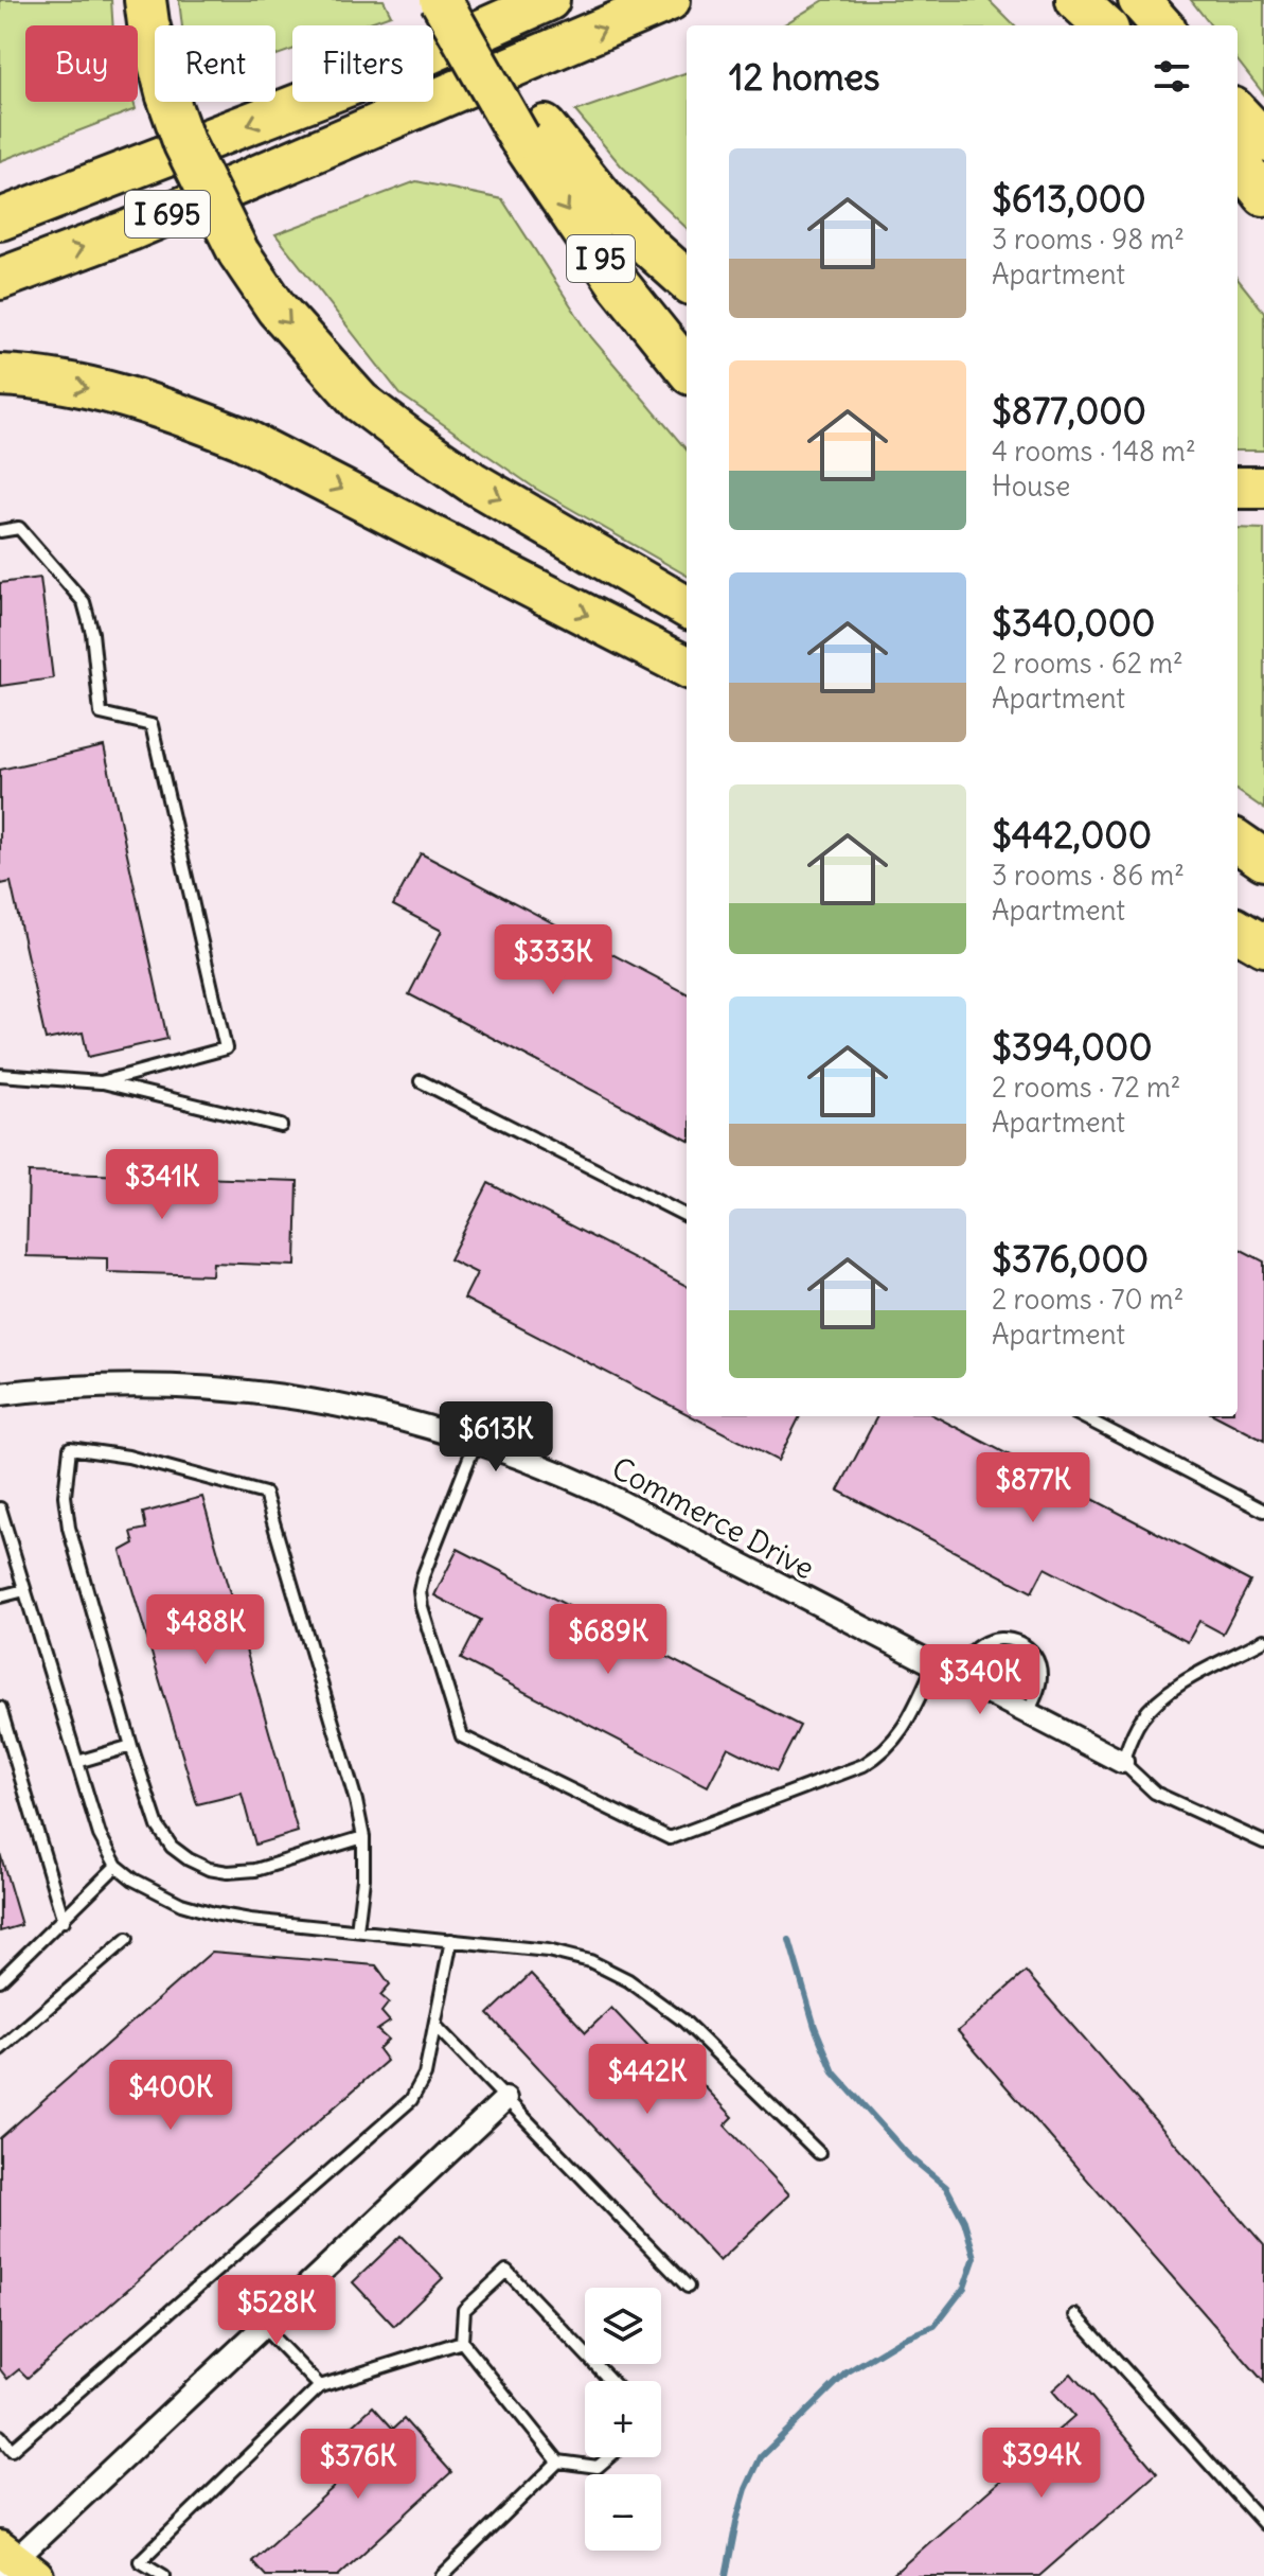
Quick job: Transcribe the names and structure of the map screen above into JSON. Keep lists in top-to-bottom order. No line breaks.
{"streets":{"highway":["I 695","I 95"],"street":["Commerce Drive"]},"page":{"chip":["Buy","Rent","Filters"],"heading":"12 homes","list":[{"name":"$613,000","note":"3 rooms · 98 m² · Apartment"},{"name":"$877,000","note":"4 rooms · 148 m² · House"},{"name":"$340,000","note":"2 rooms · 62 m² · Apartment"},{"name":"$442,000","note":"3 rooms · 86 m² · Apartment"},{"name":"$394,000","note":"2 rooms · 72 m² · Apartment"},{"name":"$376,000","note":"2 rooms · 70 m² · Apartment"}],"price":["$333K","$341K","$613K","$877K","$488K","$689K","$340K","$442K","$400K","$528K","$394K","$376K"],"map_buttons":["+","−"]}}
